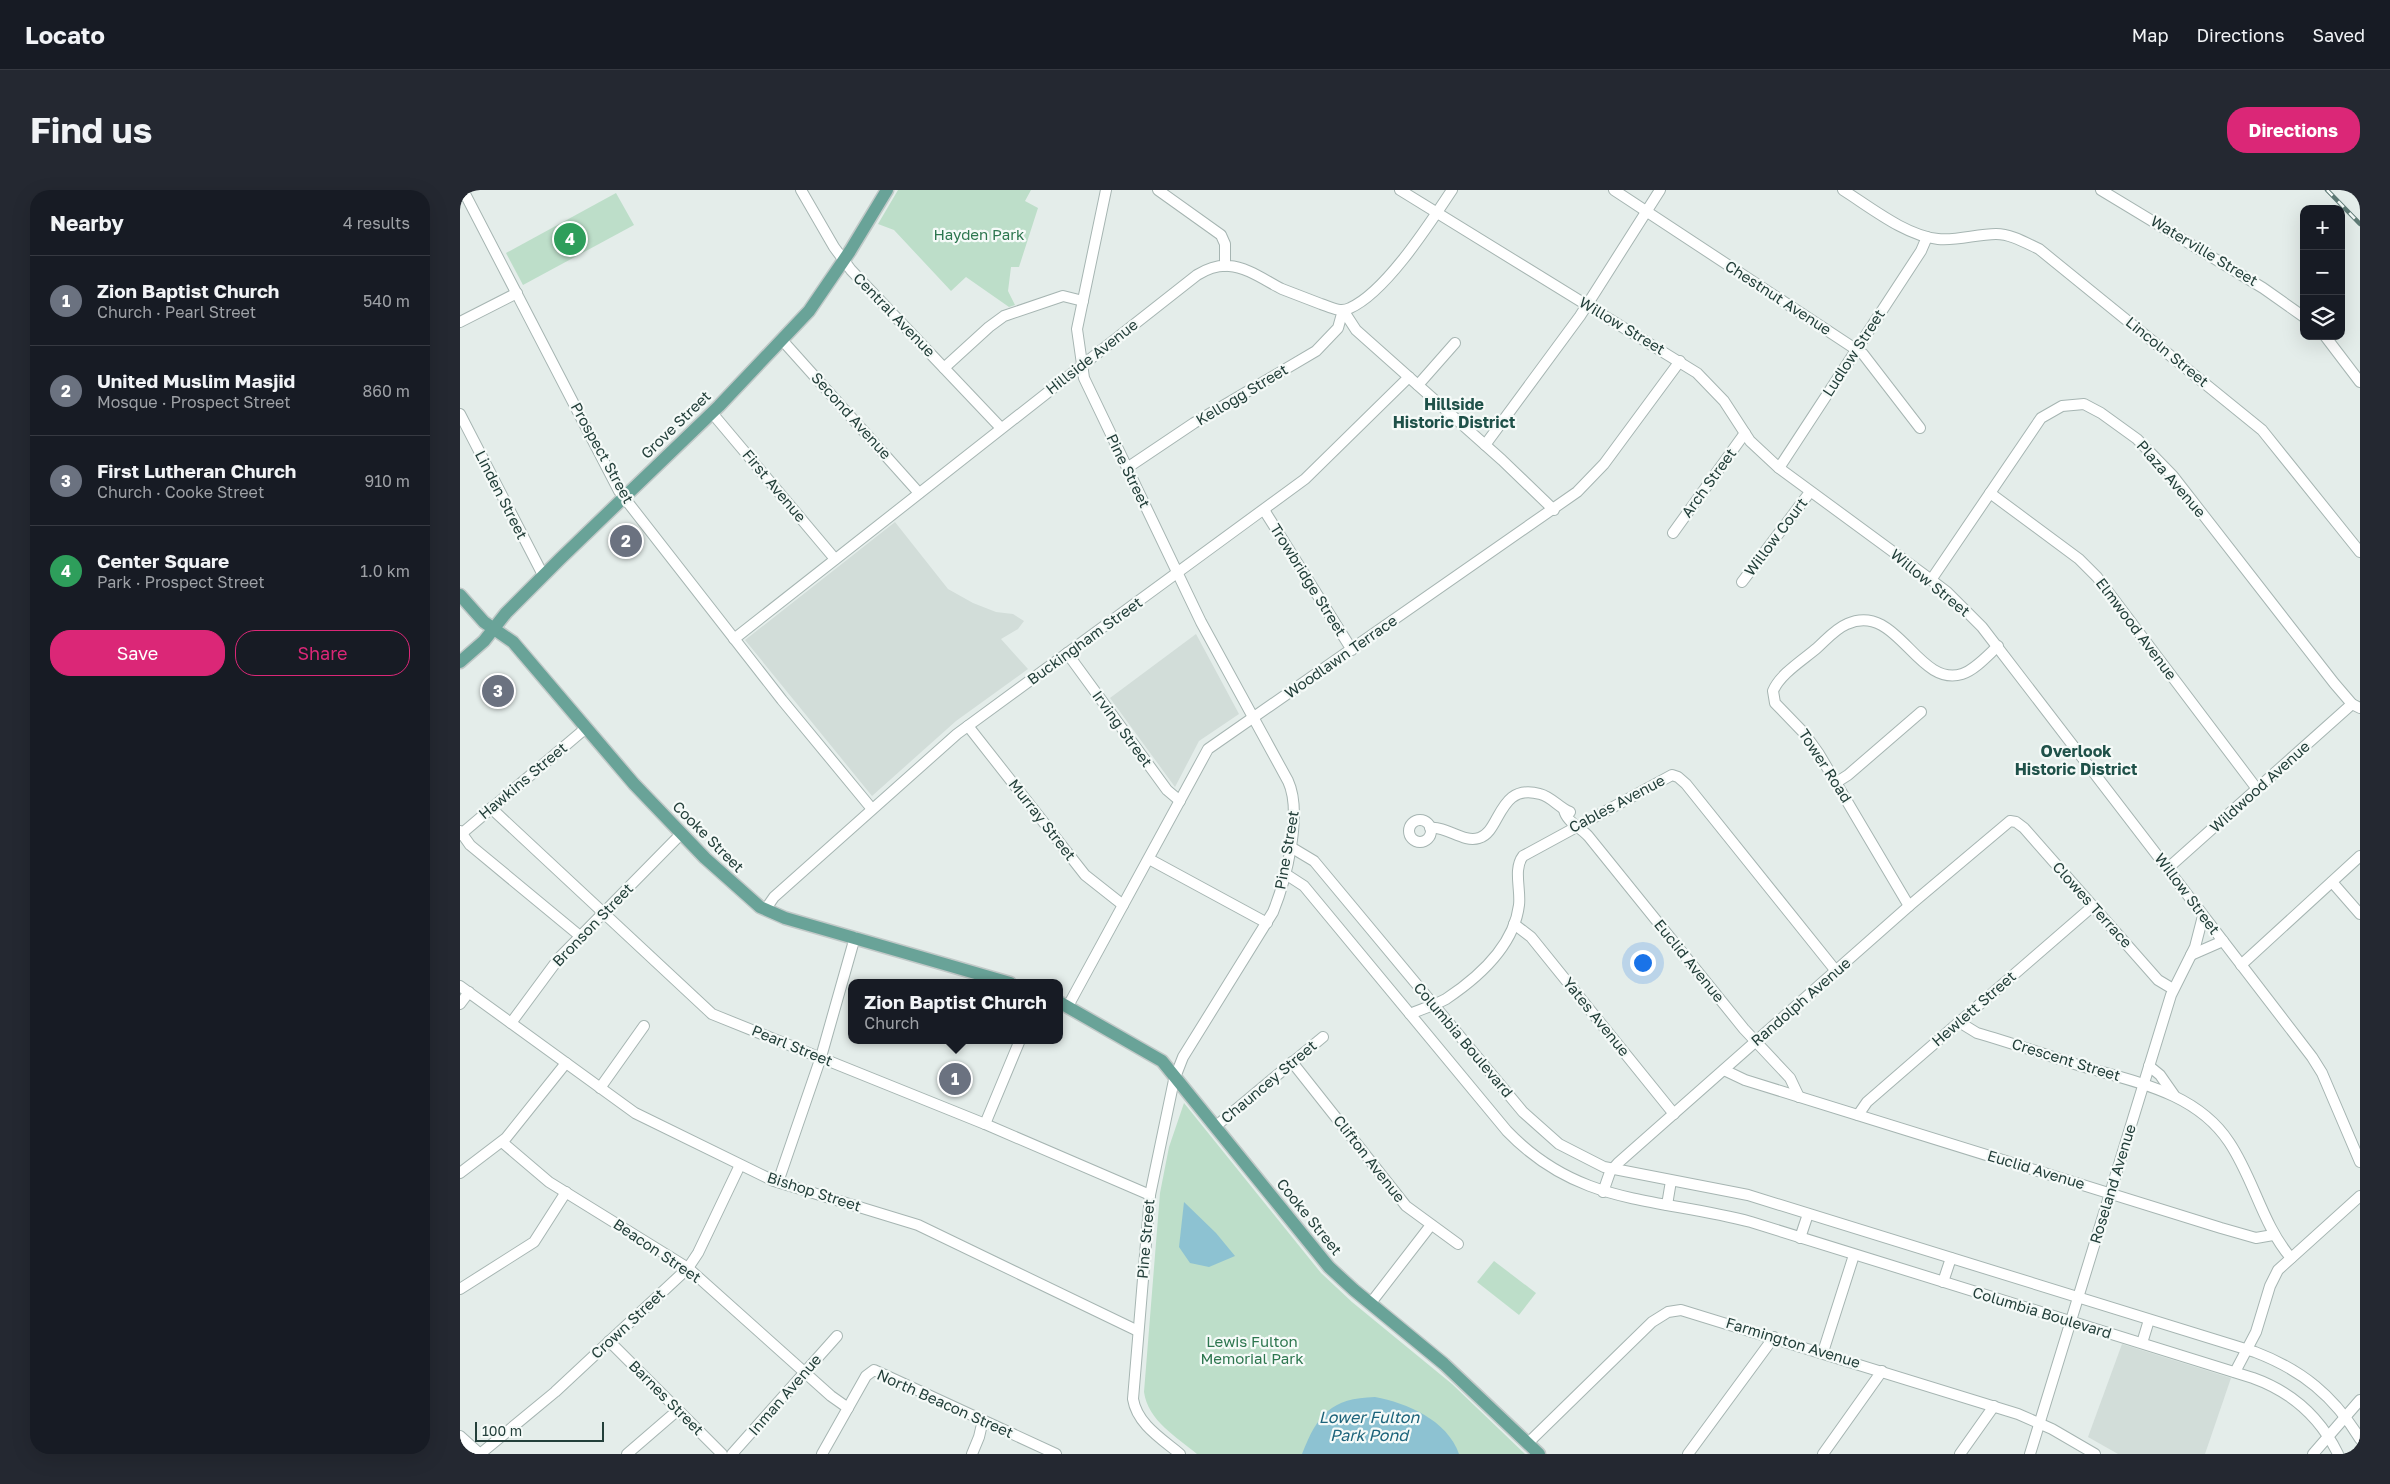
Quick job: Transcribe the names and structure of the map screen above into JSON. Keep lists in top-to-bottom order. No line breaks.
{"streets":{"main road":["Grove Street","Cooke Street"],"street":["Waterville Street","Chestnut Avenue","Central Avenue","Willow Street","Lincoln Street","Ludlow Street","Hillside Avenue","Kellogg Street","Second Avenue","Prospect Street","Pine Street","Plaza Avenue","Arch Street","First Avenue","Linden Street","Willow Court","Trowbridge Street","Elmwood Avenue","Buckingham Street","Woodlawn Terrace","Irving Street","Tower Road","Hawkins Street","Wildwood Avenue","Cables Avenue","Murray Street","Clowes Terrace","Bronson Street","Euclid Avenue","Randolph Avenue","Hewlett Street","Yates Avenue","Columbia Boulevard","Pearl Street","Crescent Street","Chauncey Street","Clifton Avenue","Roseland Avenue","Bishop Street","Beacon Street","Crown Street","Farmington Avenue","Inman Avenue","Barnes Street","North Beacon Street"]},"crossings":[["Chestnut Avenue","Ludlow Street"],["Central Avenue","Hillside Avenue"],["Central Avenue","Grove Street"],["Willow Street","Ludlow Street"],["Willow Street","Plaza Avenue"],["Willow Street","Arch Street"],["Willow Street","Willow Court"],["Willow Street","Woodlawn Terrace"],["Willow Street","Tower Road"],["Willow Street","Wildwood Avenue"],["Willow Street","Roseland Avenue"],["Lincoln Street","Ludlow Street"],["Hillside Avenue","Second Avenue"],["Hillside Avenue","Prospect Street"],["Hillside Avenue","Pine Street"],["Hillside Avenue","First Avenue"],["Kellogg Street","Pine Street"],["Second Avenue","Grove Street"],["Grove Street","Prospect Street"],["Grove Street","First Avenue"],["Grove Street","Linden Street"],["Grove Street","Cooke Street"],["Prospect Street","Buckingham Street"],["Pine Street","Buckingham Street"],["Pine Street","Woodlawn Terrace"],["Pine Street","Cooke Street"],["Pine Street","Columbia Boulevard"],["Pine Street","Pearl Street"],["Pine Street","Bishop Street"],["Plaza Avenue","Elmwood Avenue"],["Plaza Avenue","Wildwood Avenue"],["Trowbridge Street","Buckingham Street"],["Trowbridge Street","Woodlawn Terrace"],["Elmwood Avenue","Wildwood Avenue"],["Buckingham Street","Irving Street"],["Buckingham Street","Murray Street"],["Buckingham Street","Cooke Street"],["Woodlawn Terrace","Irving Street"],["Woodlawn Terrace","Murray Street"],["Woodlawn Terrace","Cooke Street"],["Tower Road","Randolph Avenue"],["Hawkins Street","Cooke Street"],["Hawkins Street","Pearl Street"],["Cables Avenue","Euclid Avenue"],["Cables Avenue","Randolph Avenue"],["Cables Avenue","Yates Avenue"],["Cables Avenue","Columbia Boulevard"],["Cooke Street","Bronson Street"],["Cooke Street","Chauncey Street"],["Cooke Street","Farmington Avenue"],["Clowes Terrace","Randolph Avenue"],["Clowes Terrace","Hewlett Street"],["Clowes Terrace","Roseland Avenue"],["Bronson Street","Pearl Street"],["Bronson Street","Bishop Street"],["Euclid Avenue","Randolph Avenue"],["Euclid Avenue","Hewlett Street"],["Euclid Avenue","Crescent Street"],["Euclid Avenue","Roseland Avenue"],["Randolph Avenue","Yates Avenue"],["Randolph Avenue","Columbia Boulevard"],["Hewlett Street","Crescent Street"],["Columbia Boulevard","Roseland Avenue"],["Crescent Street","Roseland Avenue"],["Chauncey Street","Clifton Avenue"],["Roseland Avenue","Farmington Avenue"],["Bishop Street","Crown Street"],["Beacon Street","Crown Street"],["Beacon Street","Inman Avenue"],["Crown Street","Barnes Street"]],"districts":["Hillside Historic District","Overlook Historic District"],"water":["Lower Fulton Park Pond"],"parks":["Hayden Park","Lewis Fulton Memorial Park"],"scale_bar":"100 m","page":{"header":"Locato","nav":["Map","Directions","Saved"],"buttons":["Directions",["Save","Share"]],"title":"Find us","heading":["Nearby","4 results"],"map_buttons":["+","−"],"pins":["4","2","3","1"],"list":[{"mark":"1","name":"Zion Baptist Church","note":"Church · Pearl Street","value":"540 m"},{"mark":"2","name":"United Muslim Masjid","note":"Mosque · Prospect Street","value":"860 m"},{"mark":"3","name":"First Lutheran Church","note":"Church · Cooke Street","value":"910 m"},{"mark":"4","name":"Center Square","note":"Park · Prospect Street","value":"1.0 km"}],"popup":["Zion Baptist Church","Church"],"scale":"100 m"}}
